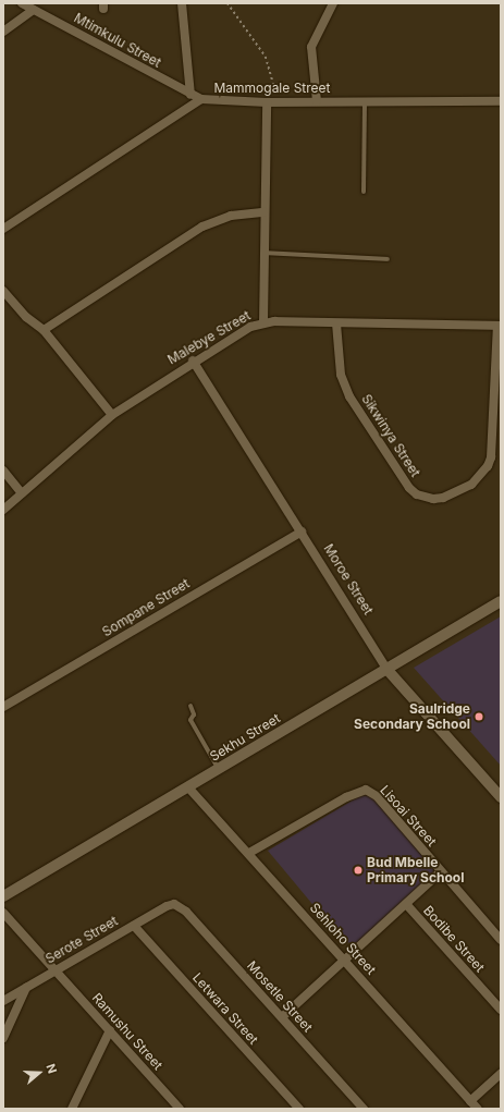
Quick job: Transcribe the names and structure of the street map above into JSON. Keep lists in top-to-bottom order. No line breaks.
{"streets":{"street":["Mtimkulu Street","Mammogale Street","Malebye Street","Sikwinya Street","Moroe Street","Sompane Street","Sekhu Street","Lisoai Street","Sehloho Street","Bodibe Street","Serote Street","Mosetle Street","Letwara Street","Ramushu Street"]},"crossings":[["Mtimkulu Street","Mammogale Street"],["Malebye Street","Sikwinya Street"],["Malebye Street","Moroe Street"],["Moroe Street","Sompane Street"],["Moroe Street","Sekhu Street"],["Sekhu Street","Sehloho Street"],["Lisoai Street","Sehloho Street"],["Serote Street","Mosetle Street"],["Serote Street","Letwara Street"],["Serote Street","Ramushu Street"]],"places":["Saulridge Secondary School","Bud Mbelle Primary School"],"north":"right"}
